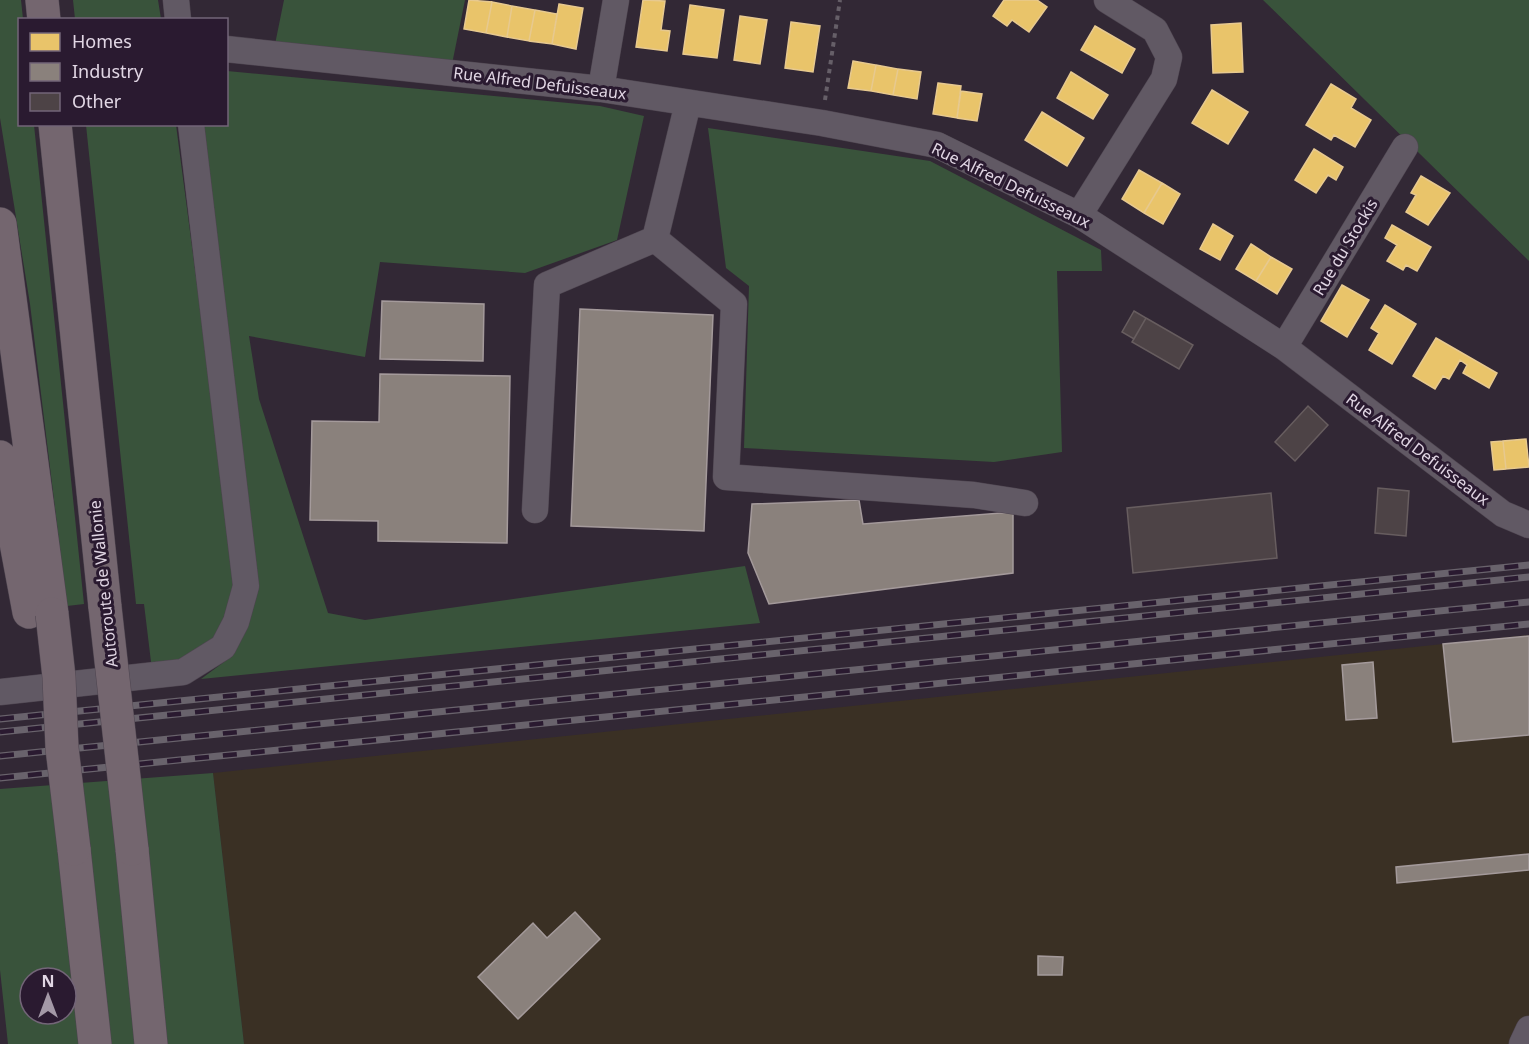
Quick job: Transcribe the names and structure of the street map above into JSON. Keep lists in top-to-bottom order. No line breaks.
{"streets":{"highway":["Autoroute de Wallonie"],"street":["Rue Alfred Defuisseaux","Rue du Stockis"]},"crossings":[["Rue Alfred Defuisseaux","Rue du Stockis"]],"legend":["Homes","Industry","Other"],"north":"top"}
